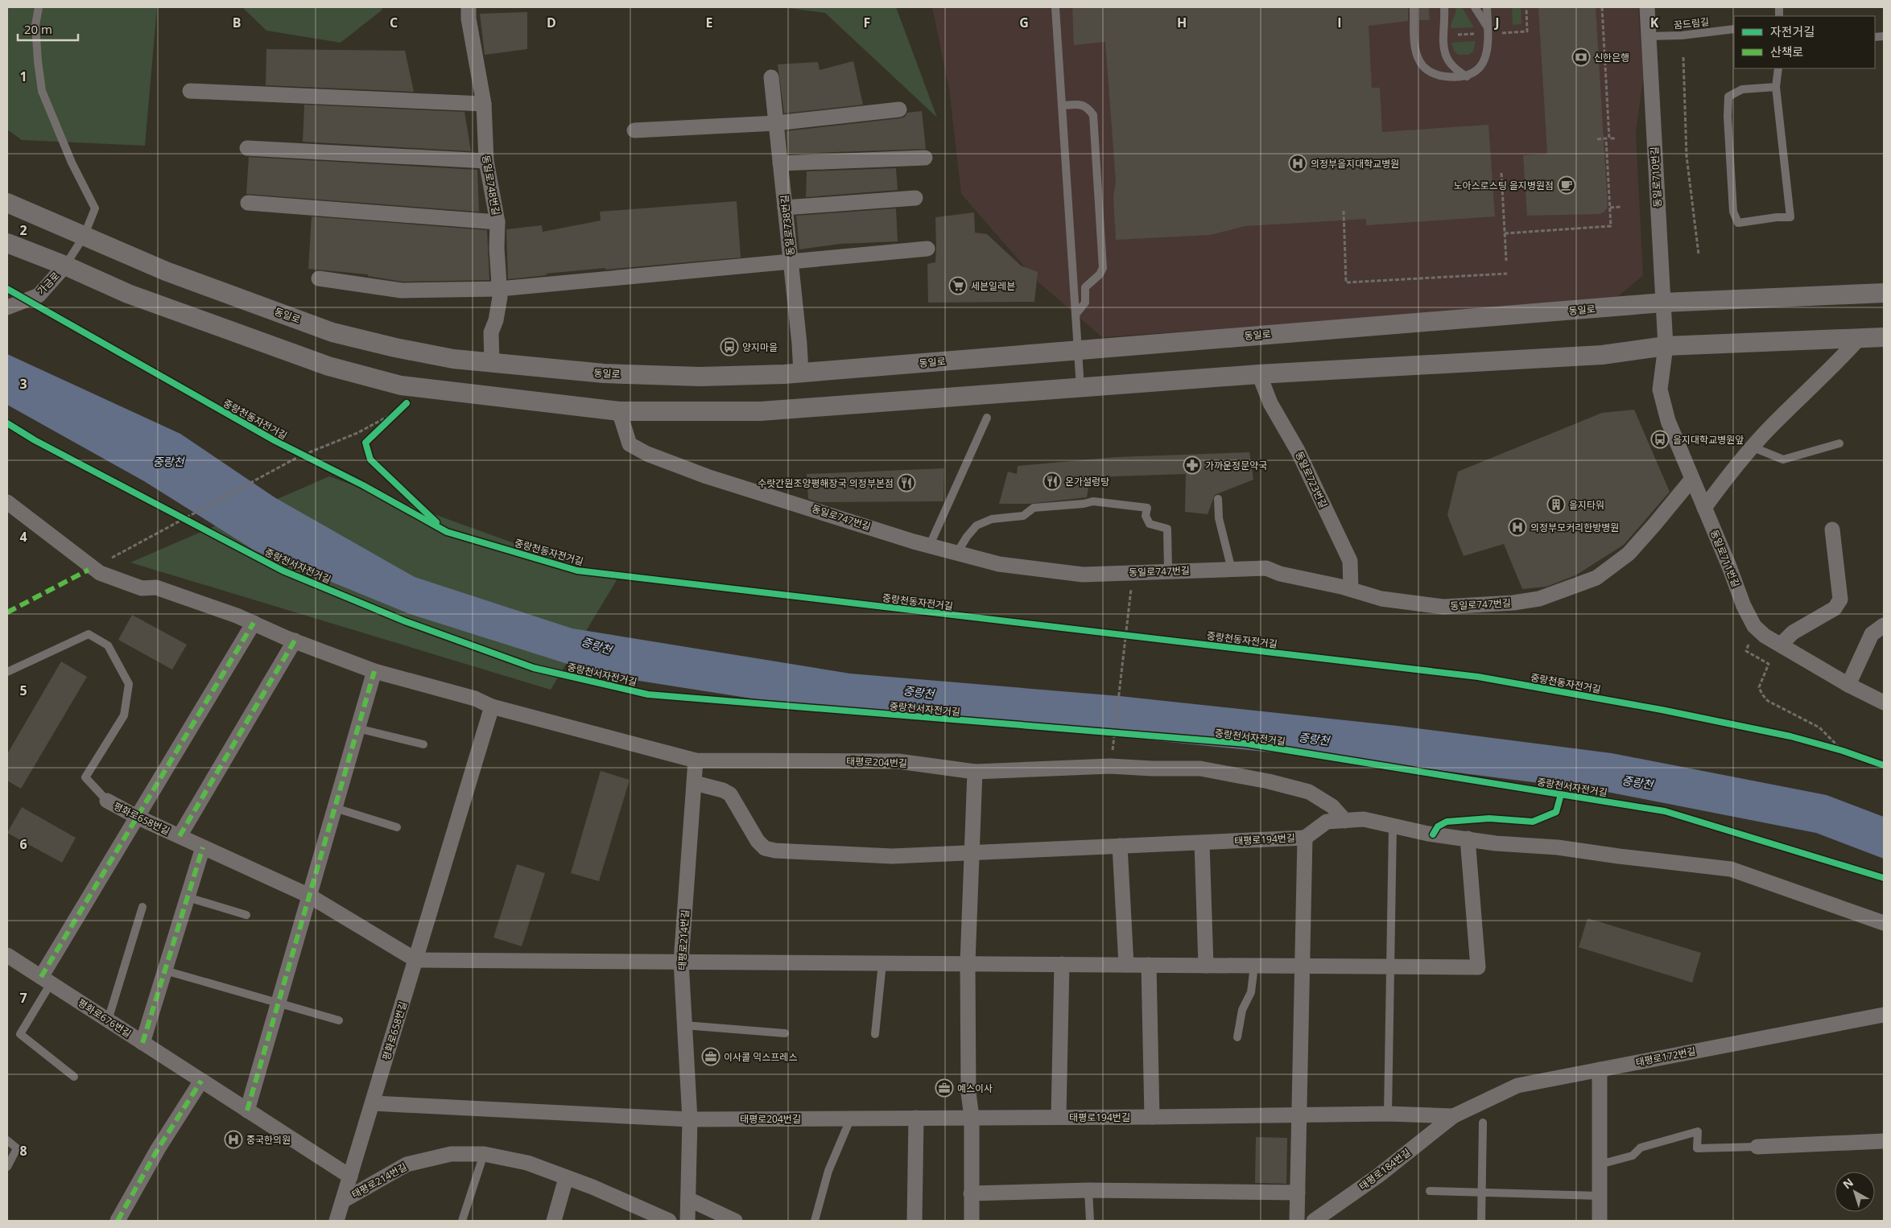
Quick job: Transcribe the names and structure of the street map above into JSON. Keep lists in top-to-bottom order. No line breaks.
{"streets":{"street":["동일로710번길","동일로748번길","동일로738번길","가금로","동일로","동일로723번길","동일로747번길","동일로711번길","태평로204번길","평화로658번길","태평로194번길","태평로214번길","평화로676번길","태평로172번길","태평로184번길"],"lane":["꿈드림길"],"cycle path":["중랑천동자전거길","중랑천서자전거길"]},"crossings":[["꿈드림길","동일로710번길"],["동일로710번길","동일로"],["동일로710번길","동일로711번길"],["동일로748번길","동일로"],["동일로738번길","동일로"],["동일로723번길","동일로747번길"],["동일로747번길","동일로711번길"],["태평로204번길","태평로194번길"],["태평로204번길","태평로214번길"],["평화로658번길","태평로214번길"],["평화로658번길","평화로676번길"],["태평로194번길","태평로172번길"],["태평로194번길","태평로184번길"],["태평로172번길","태평로184번길"]],"water":["중랑천"],"places":{"bank":["신한은행"],"hospital":["의정부을지대학교병원","의정부모커리한방병원","중국한의원"],"cafe":["노아스로스팅 을지병원점"],"supermarket":["세븐일레븐"],"bus stop":["양지마을","을지대학교병원앞"],"pharmacy":["가까운정문약국"],"restaurant":["온가설렁탕","수랏간원조양평해장국 의정부본점"],"building":["을지타워"],"office":["이사콜 익스프레스","예스이사"]},"legend":["자전거길","산책로"],"scale_bar":"20 m","north":"top left","grid":{"columns":["B","C","D","E","F","G","H","I","J","K"],"rows":["1","2","3","4","5","6","7","8"]}}
